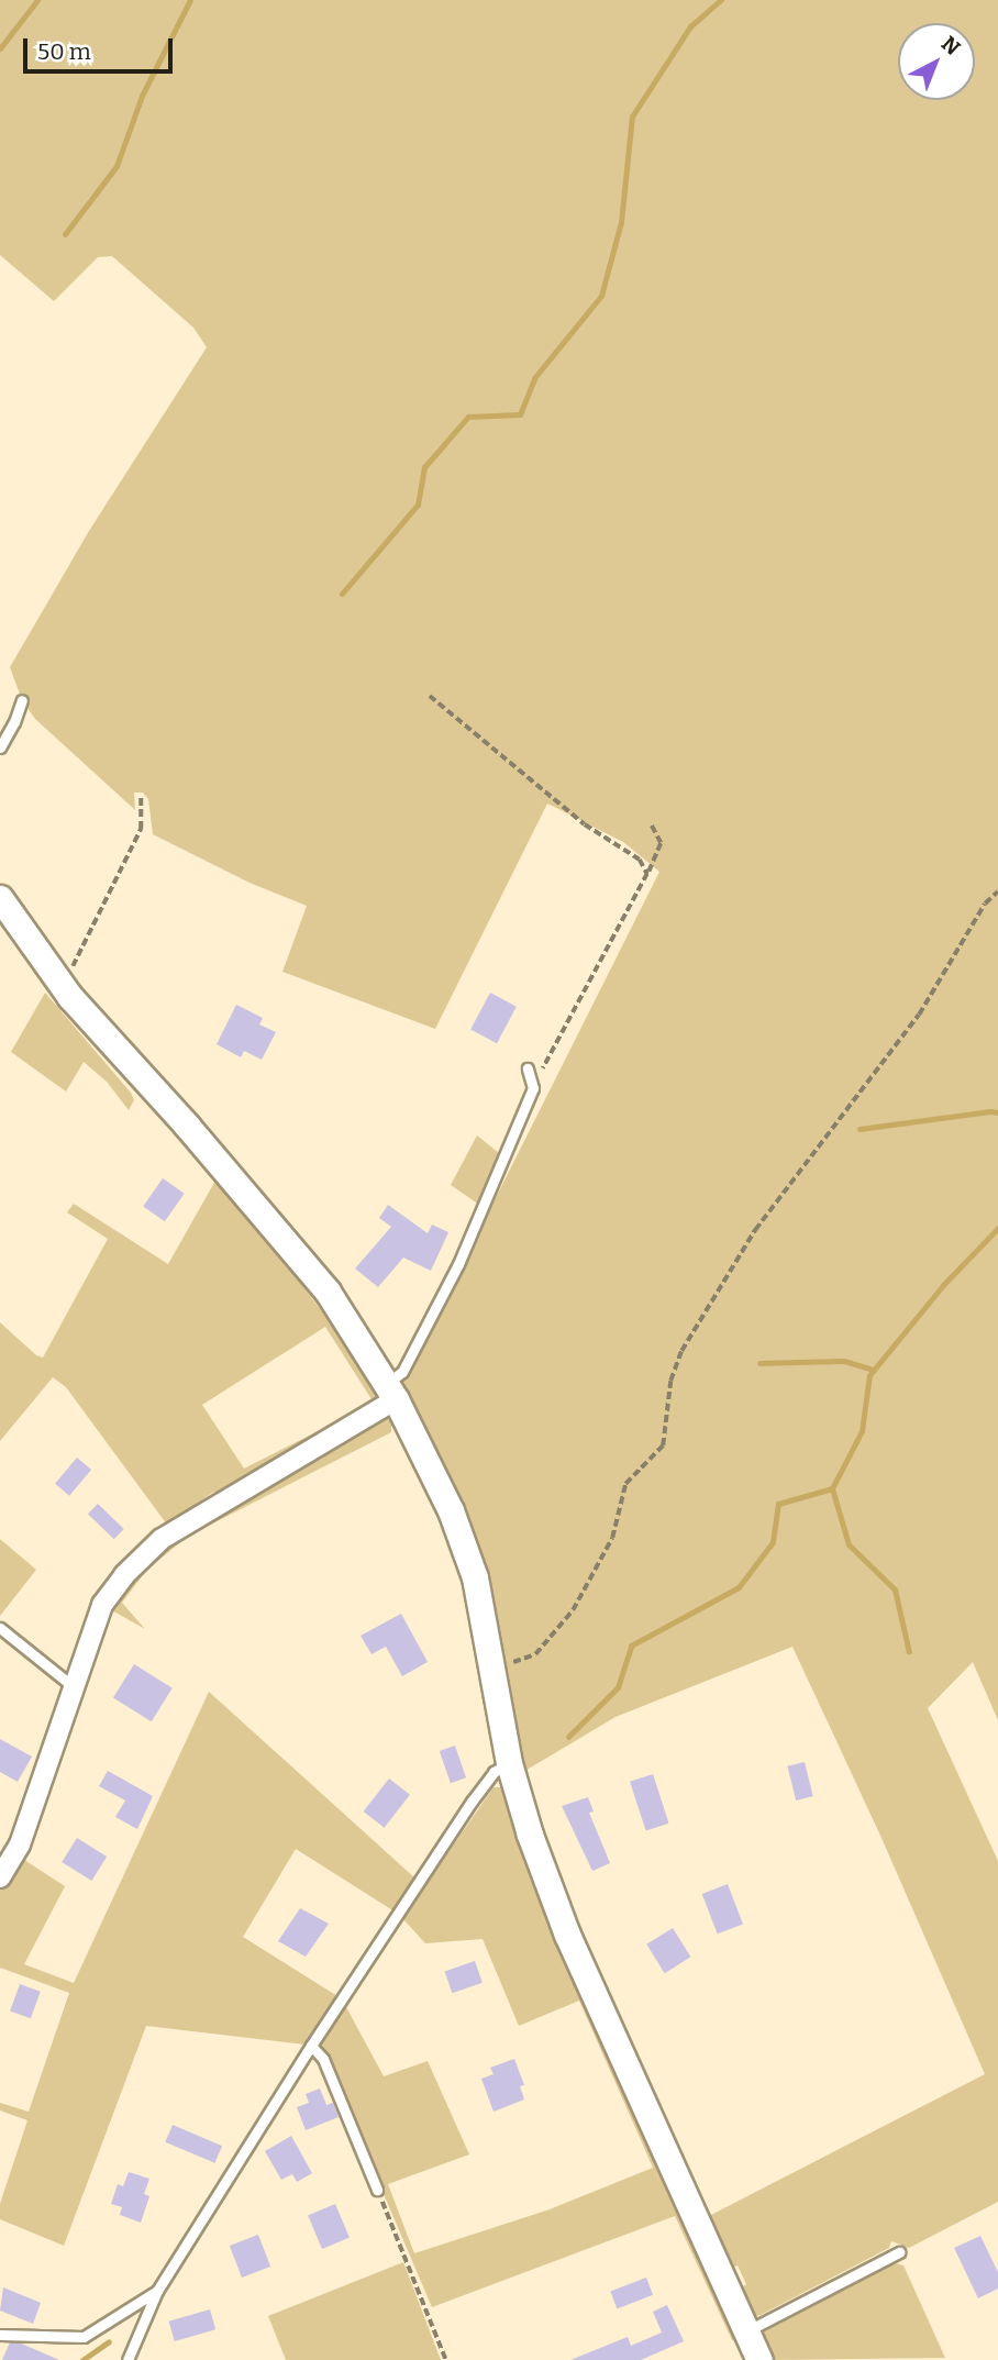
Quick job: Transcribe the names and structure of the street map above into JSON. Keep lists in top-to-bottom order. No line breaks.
{"scale_bar":"50 m","north":"top right"}
